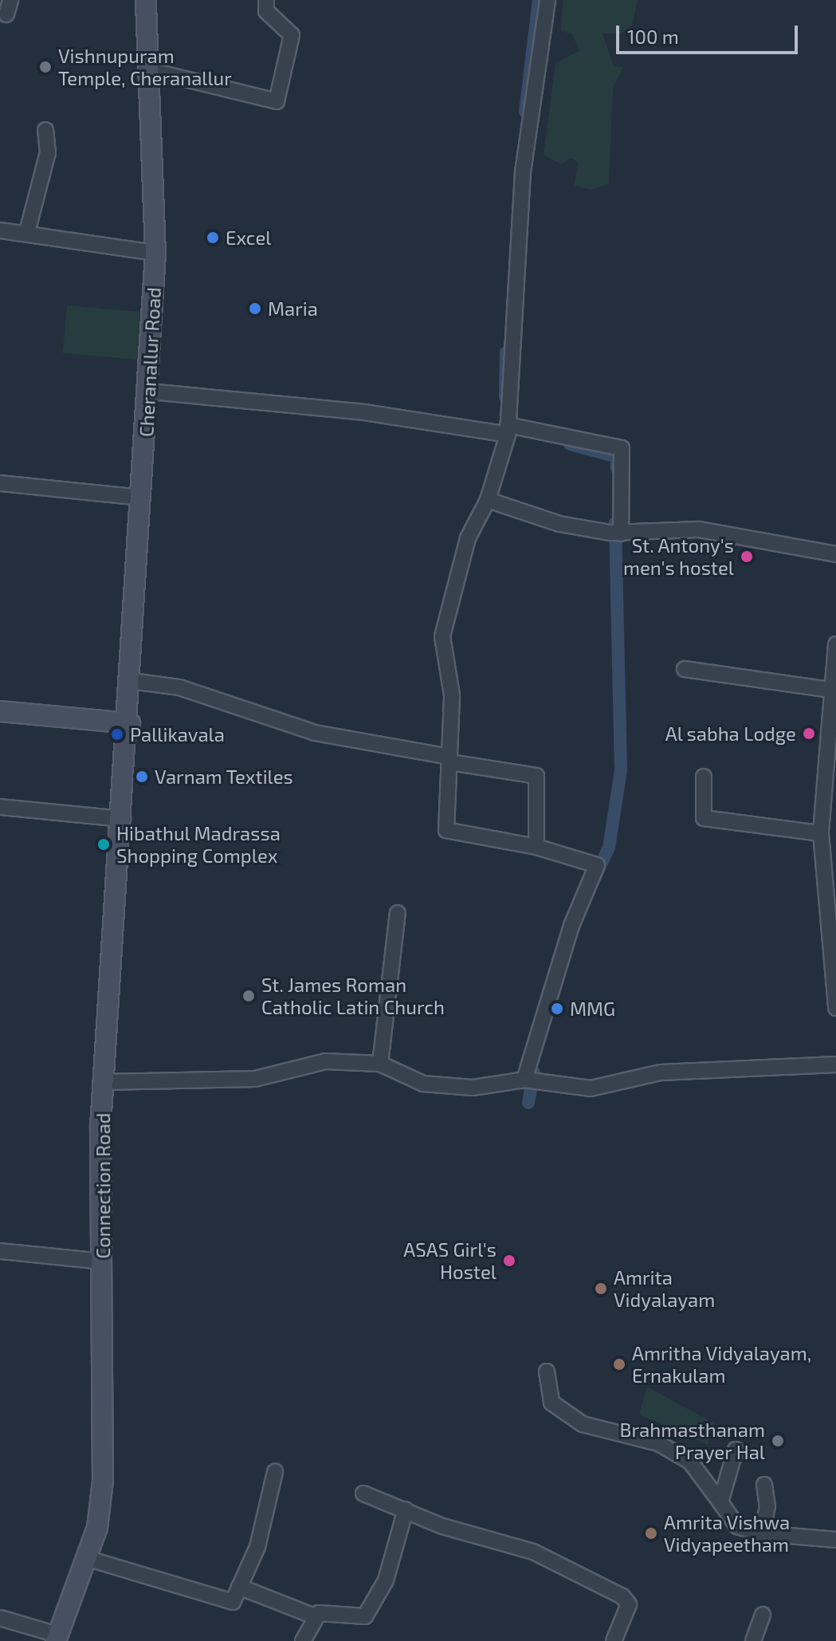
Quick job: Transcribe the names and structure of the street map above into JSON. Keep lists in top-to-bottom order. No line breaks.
{"streets":{"street":["Cheranallur Road","Connection Road"]},"crossings":[["Cheranallur Road","Connection Road"]],"places":["Vishnupuram Temple, Cheranallur","Excel","Maria","St. Antony's men's hostel","Al sabha Lodge","Pallikavala","Varnam Textiles","Hibathul Madrassa Shopping Complex","St. James Roman Catholic Latin Church","MMG","ASAS Girl's Hostel","Amrita Vidyalayam","Amritha Vidyalayam, Ernakulam","Brahmasthanam Prayer Hal","Amrita Vishwa Vidyapeetham"],"scale_bar":"100 m"}
